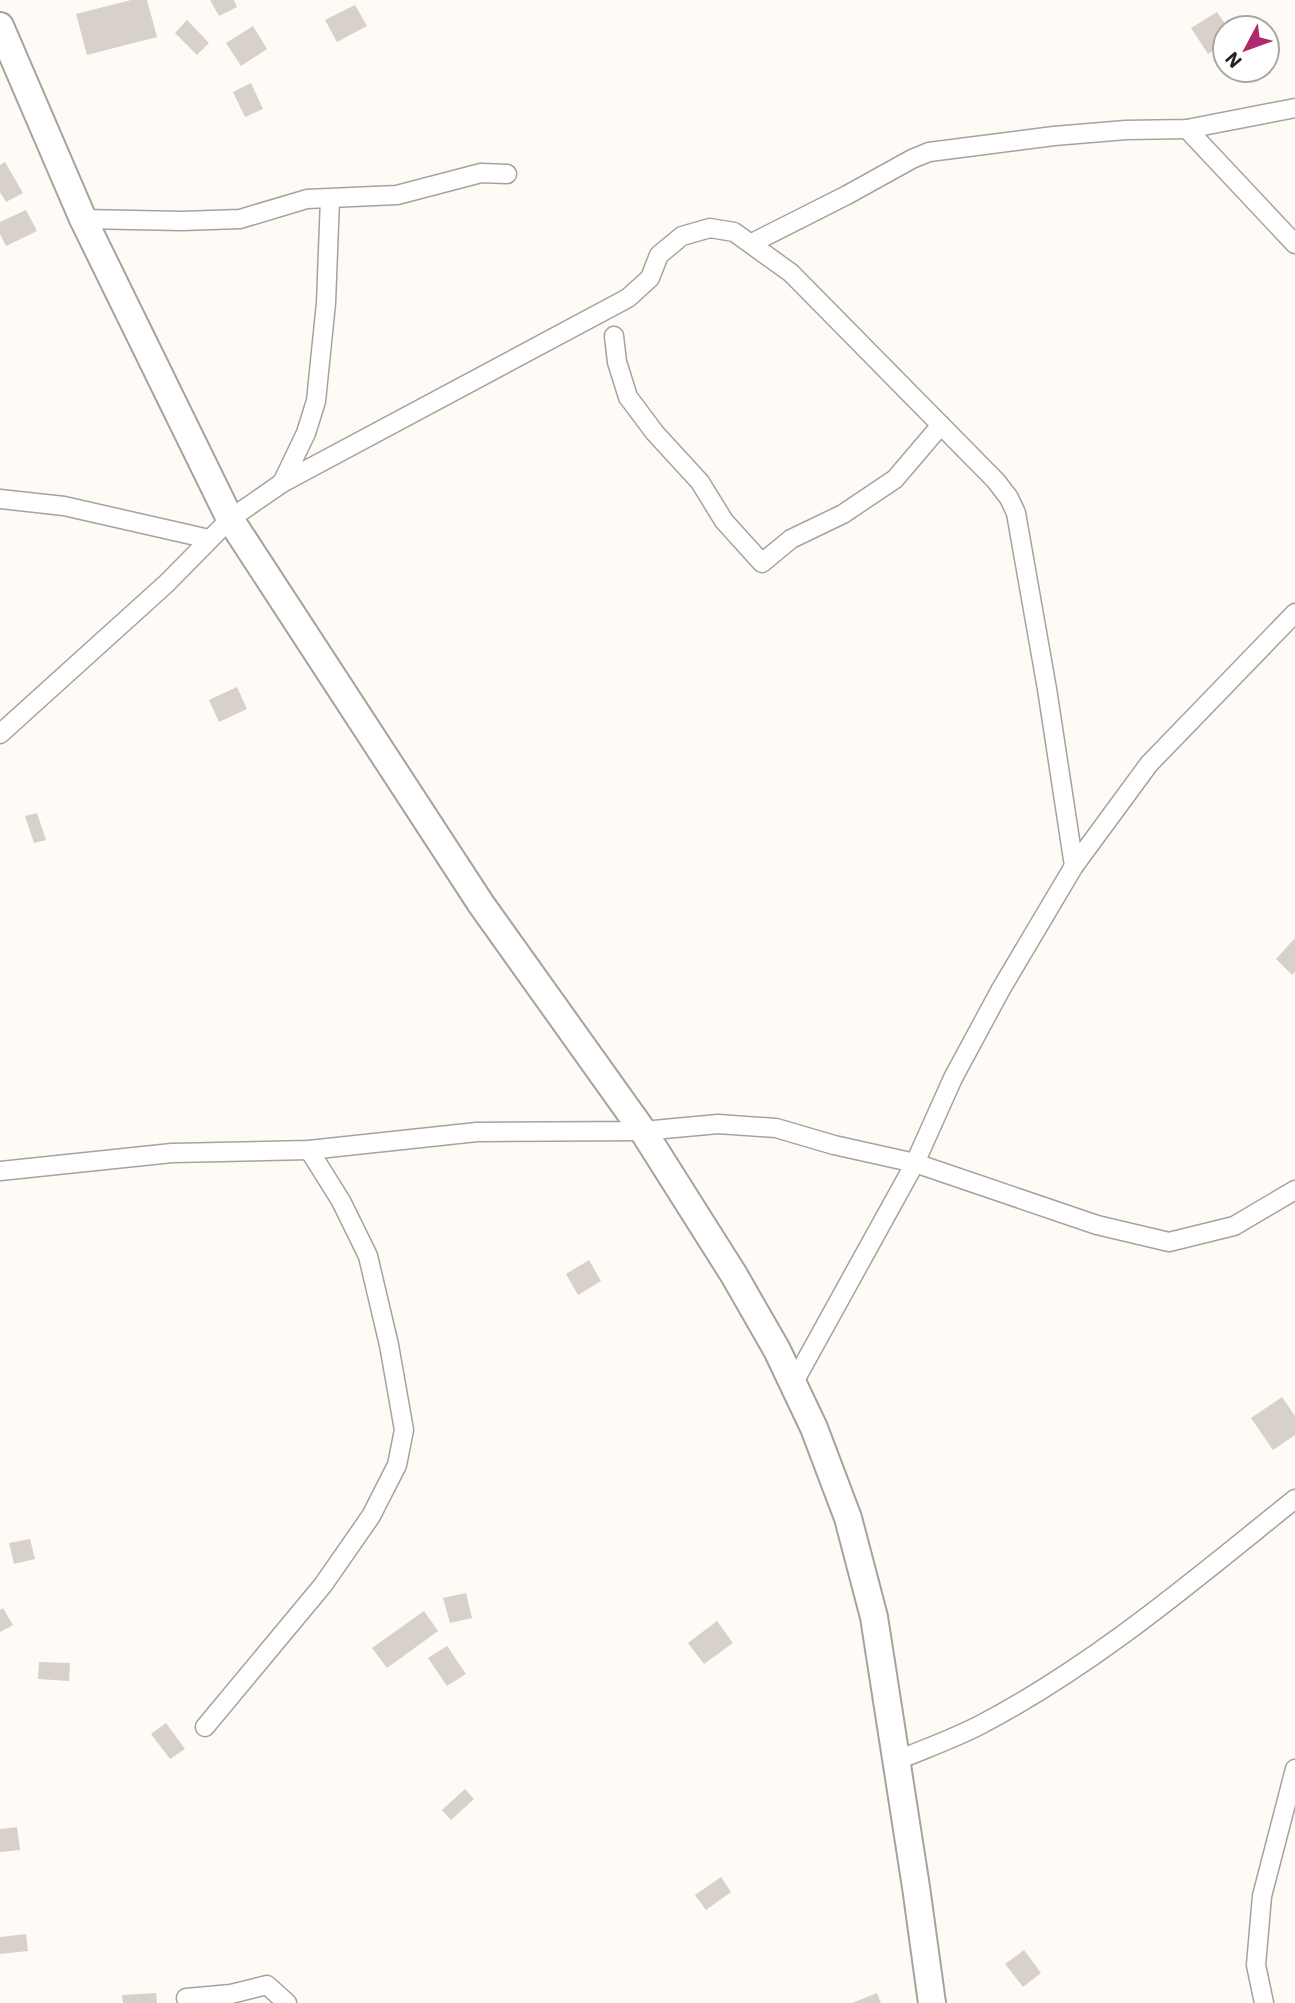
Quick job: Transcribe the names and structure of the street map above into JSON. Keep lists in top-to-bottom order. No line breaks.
{"north":"bottom left"}
